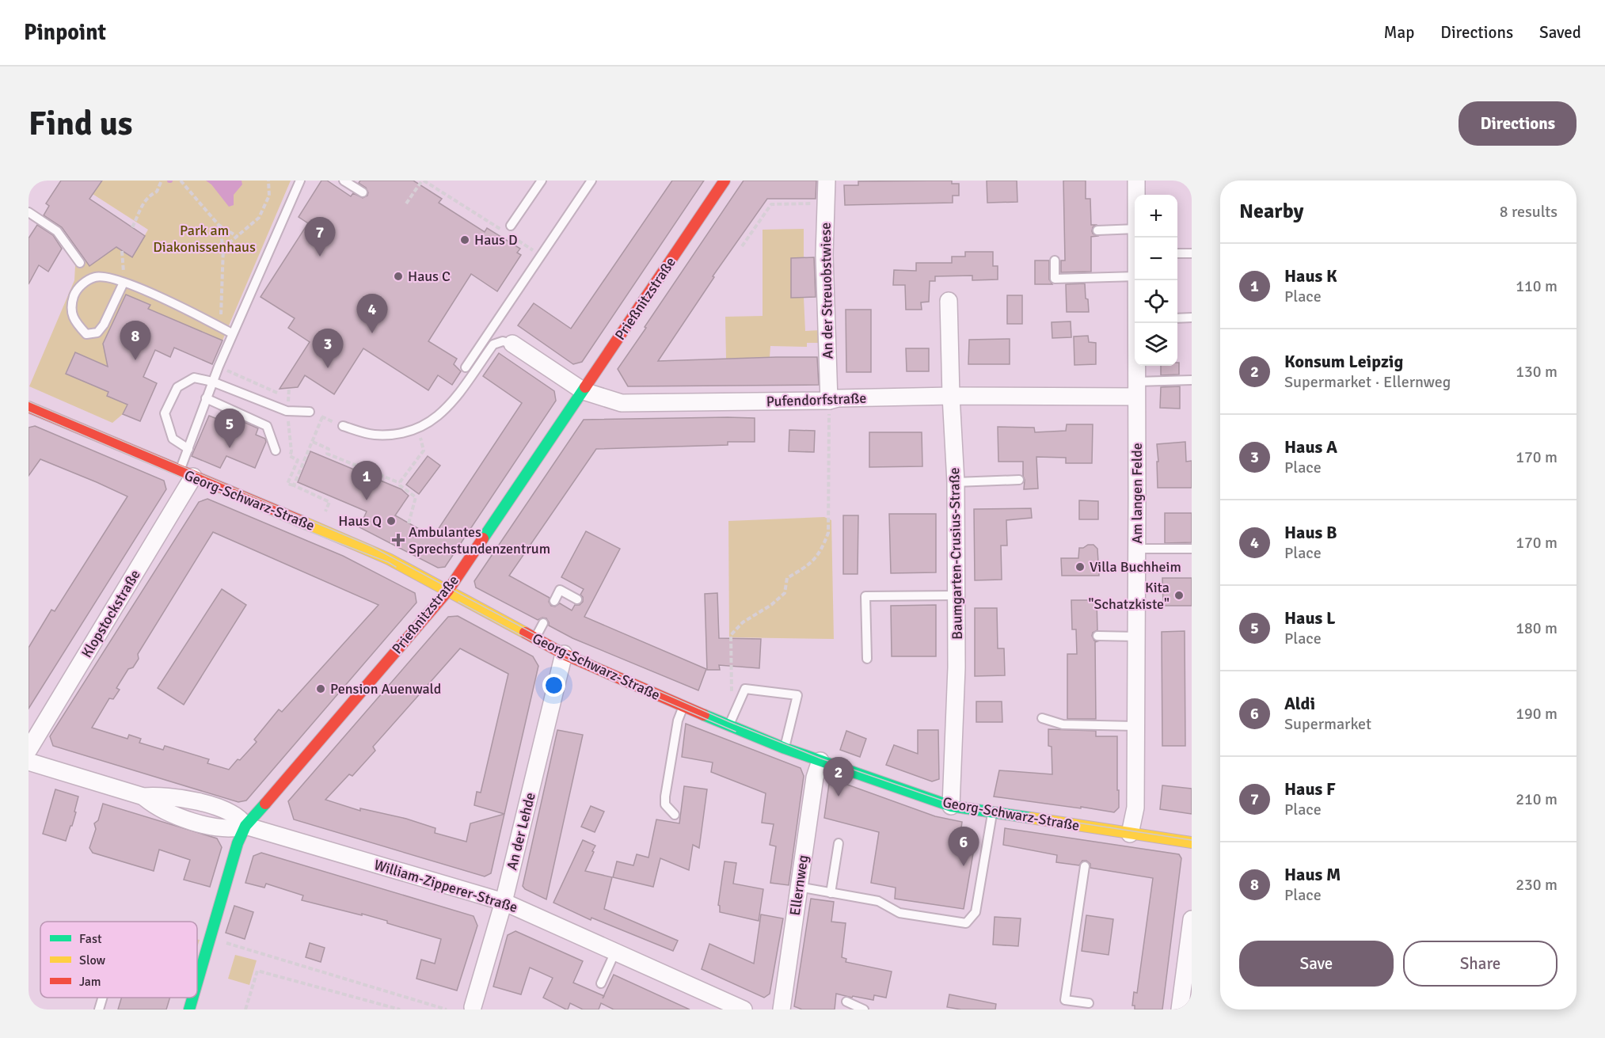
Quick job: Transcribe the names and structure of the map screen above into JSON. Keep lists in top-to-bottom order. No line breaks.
{"streets":{"street":["An der Streuobstwiese","Prießnitzstraße","Pufendorfstraße","Am langen Felde","Georg-Schwarz-Straße","Baumgarten-Crusius-Straße","Klopstockstraße","An der Lehde","Ellernweg","William-Zipperer-Straße"]},"crossings":[["An der Streuobstwiese","Pufendorfstraße"],["Prießnitzstraße","Pufendorfstraße"],["Prießnitzstraße","Georg-Schwarz-Straße"],["Prießnitzstraße","William-Zipperer-Straße"],["Pufendorfstraße","Am langen Felde"],["Pufendorfstraße","Baumgarten-Crusius-Straße"],["Am langen Felde","Georg-Schwarz-Straße"],["Georg-Schwarz-Straße","Baumgarten-Crusius-Straße"],["Georg-Schwarz-Straße","Klopstockstraße"],["Georg-Schwarz-Straße","An der Lehde"],["Georg-Schwarz-Straße","Ellernweg"],["An der Lehde","William-Zipperer-Straße"]],"parks":["Park am Diakonissenhaus"],"places":{"other":["Haus D","Haus C","Haus Q","Villa Buchheim","Kita \"Schatzkiste\"","Pension Auenwald"],"health":["Ambulantes Sprechstundenzentrum"]},"legend":["Fast","Slow","Jam"],"page":{"header":"Pinpoint","nav":["Map","Directions","Saved"],"buttons":["Directions",["Save","Share"]],"title":"Find us","heading":["Nearby","8 results"],"map_buttons":["+","−"],"pins":["7","4","8","3","5","1","2","6"],"list":[{"mark":"1","name":"Haus K","note":"Place","value":"110 m"},{"mark":"2","name":"Konsum Leipzig","note":"Supermarket · Ellernweg","value":"130 m"},{"mark":"3","name":"Haus A","note":"Place","value":"170 m"},{"mark":"4","name":"Haus B","note":"Place","value":"170 m"},{"mark":"5","name":"Haus L","note":"Place","value":"180 m"},{"mark":"6","name":"Aldi","note":"Supermarket","value":"190 m"},{"mark":"7","name":"Haus F","note":"Place","value":"210 m"},{"mark":"8","name":"Haus M","note":"Place","value":"230 m"}]}}
